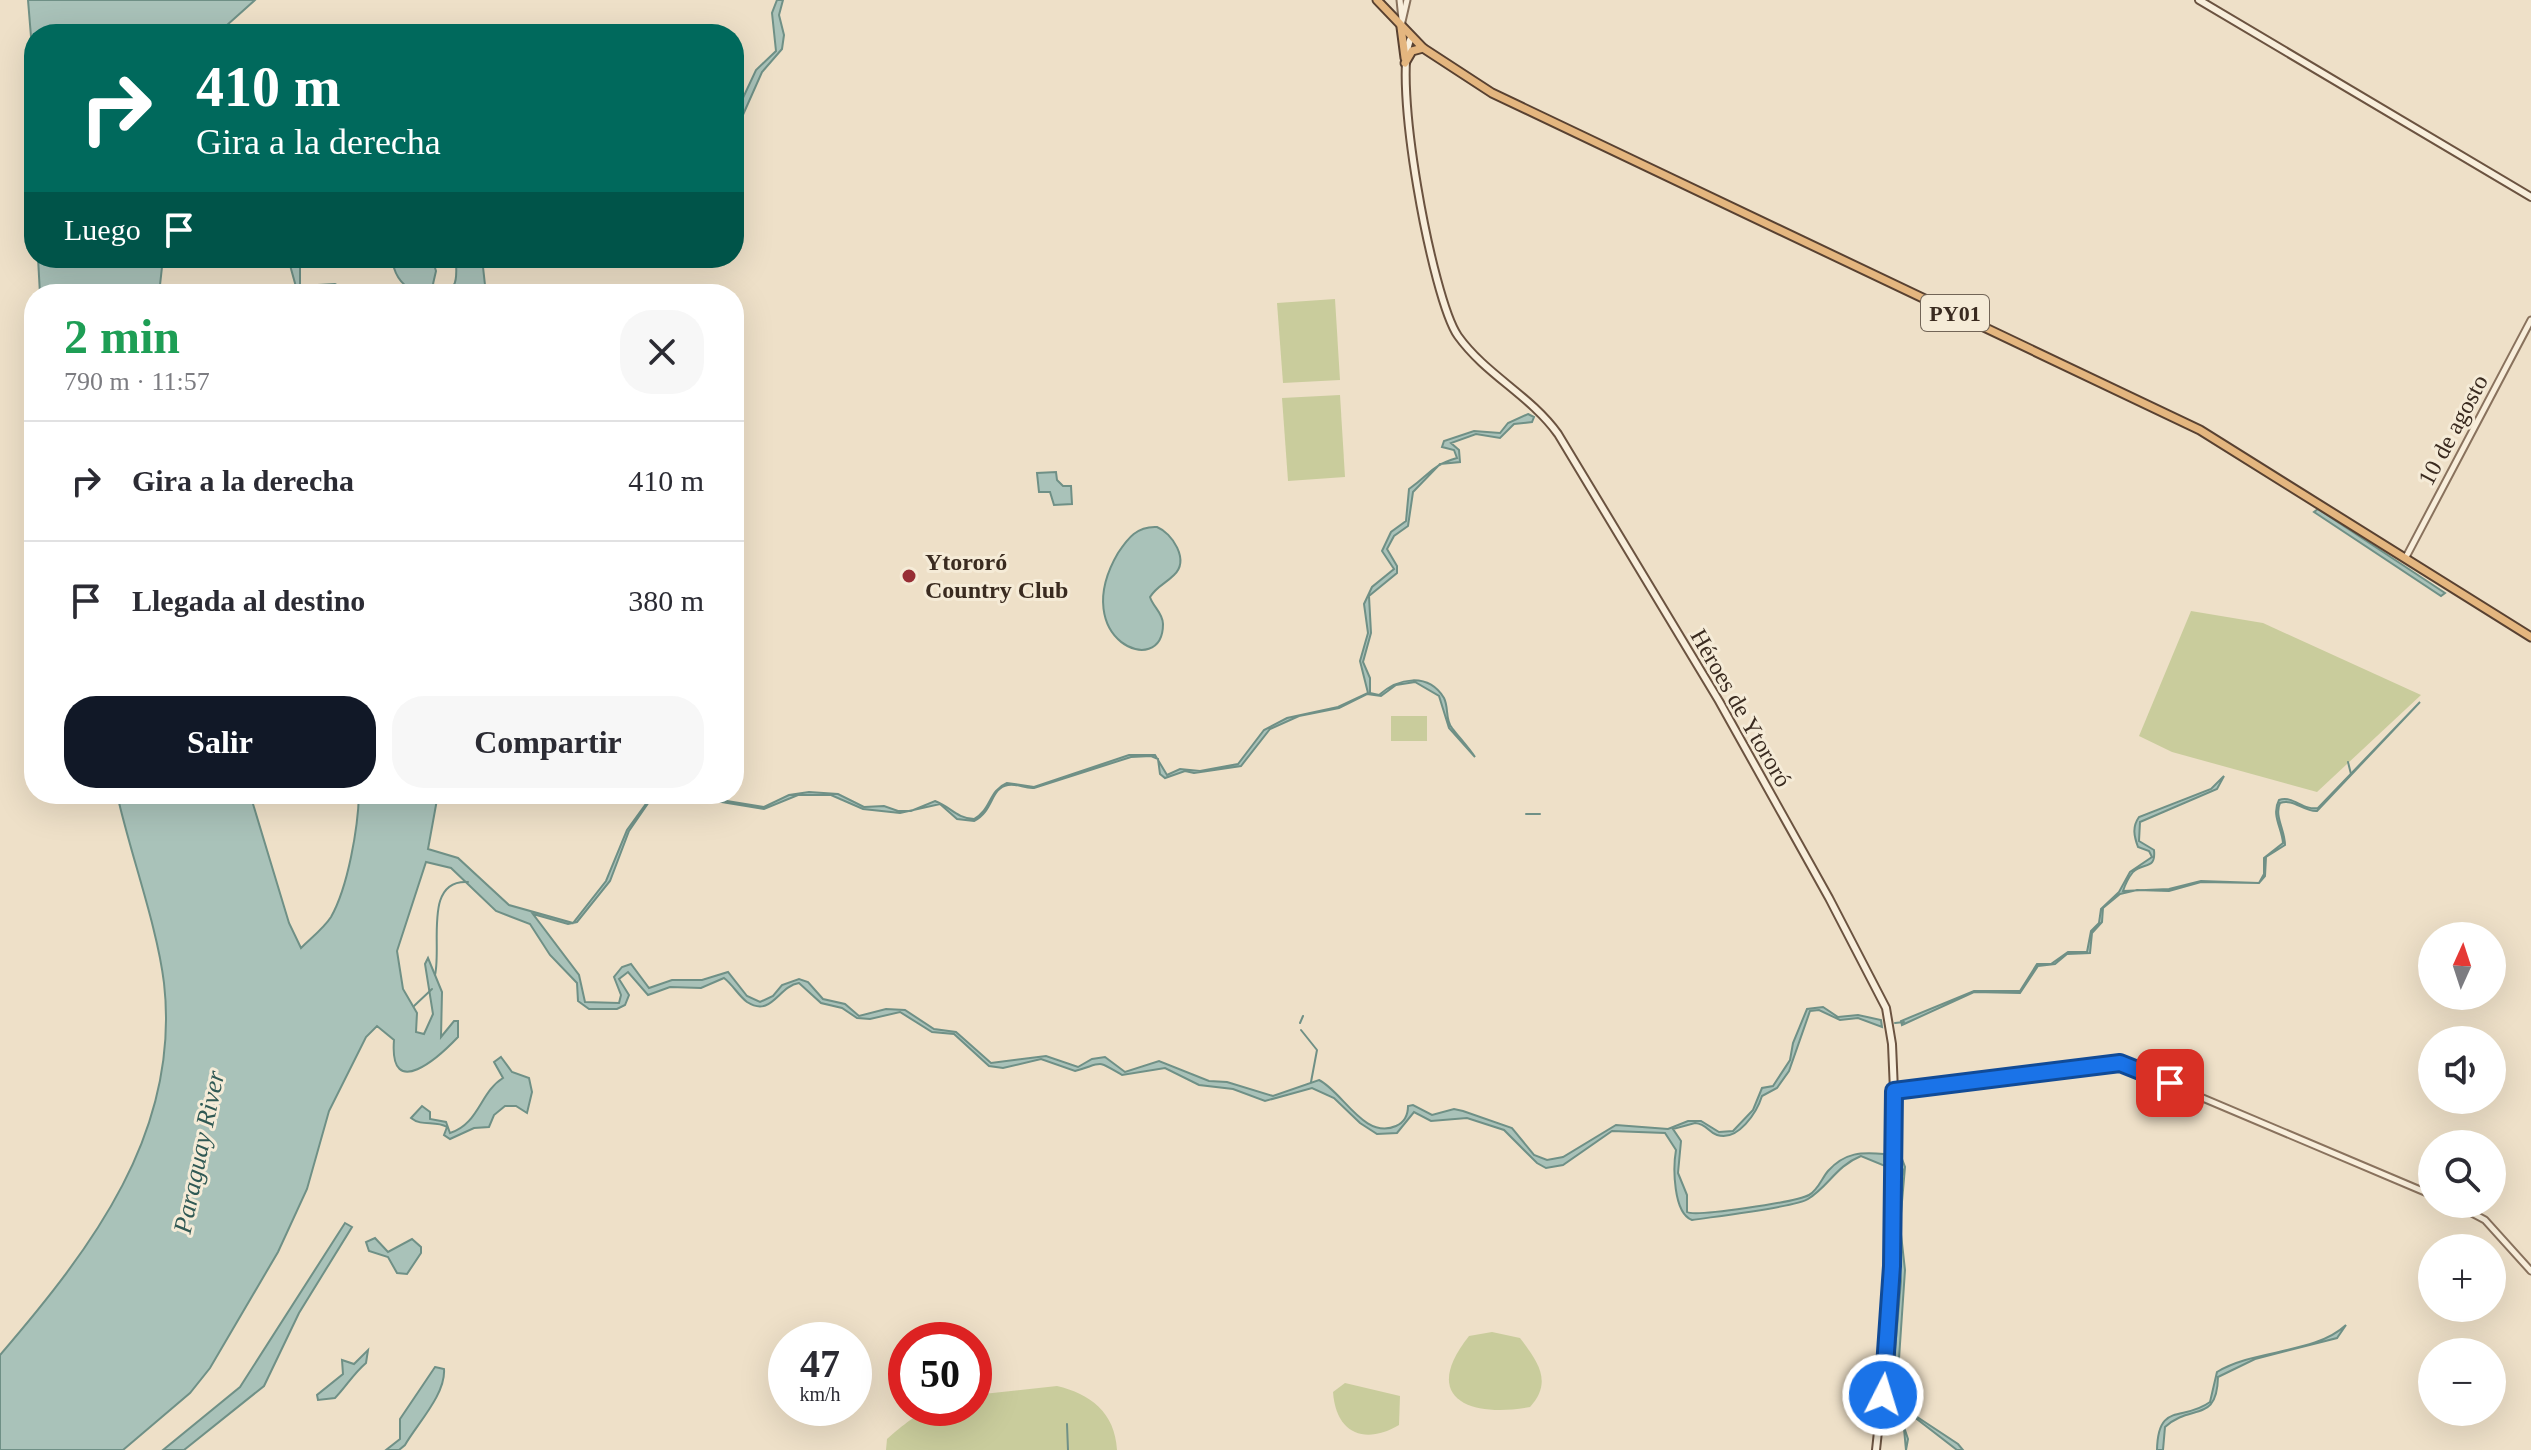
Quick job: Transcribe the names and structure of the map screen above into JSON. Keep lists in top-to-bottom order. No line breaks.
{"streets":{"highway":["PY01"],"main road":["Héroes de Ytororó"],"street":["10 de agosto"]},"crossings":[["PY01","10 de agosto"],["PY01","Héroes de Ytororó"]],"water":["Paraguay River"],"places":["Ytororó Country Club"],"north":"top","page":{"turn":["410 m","Gira a la derecha"],"then":"Luego","heading":["2 min","790 m · 11:57"],"list":[{"name":"Gira a la derecha","value":"410 m"},{"name":"Llegada al destino","value":"380 m"}],"buttons":["Salir","Compartir"],"map_buttons":["+","−"],"speed":"47 km/h","limit":"50"}}
